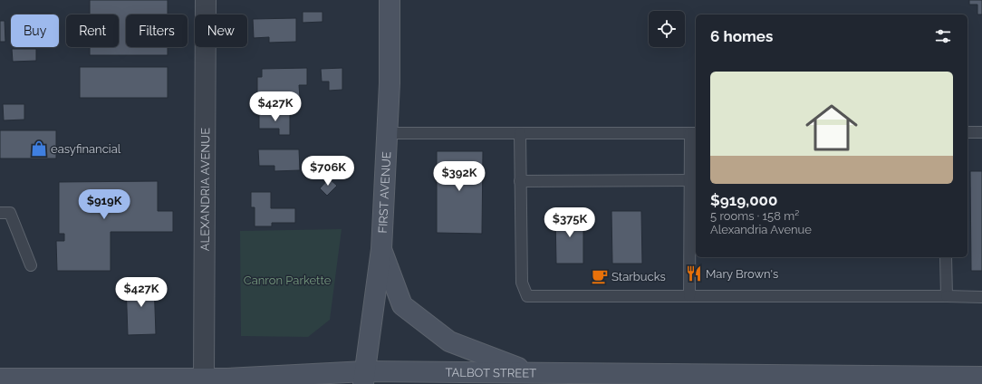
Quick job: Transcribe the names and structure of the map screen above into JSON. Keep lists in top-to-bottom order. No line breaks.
{"streets":{"main road":["FIRST AVENUE","TALBOT STREET"],"street":["ALEXANDRIA AVENUE"]},"crossings":[["ALEXANDRIA AVENUE","TALBOT STREET"],["FIRST AVENUE","TALBOT STREET"]],"parks":["Canron Parkette"],"places":{"shop":["easyfinancial"],"restaurant":["Mary Brown's"],"cafe":["Starbucks"]},"page":{"chip":["Buy","Rent","Filters","New"],"heading":"6 homes","list":[{"name":"$919,000","note":"5 rooms · 158 m² · Alexandria Avenue"}],"price":["$427K","$706K","$392K","$919K","$375K","$427K"]}}
